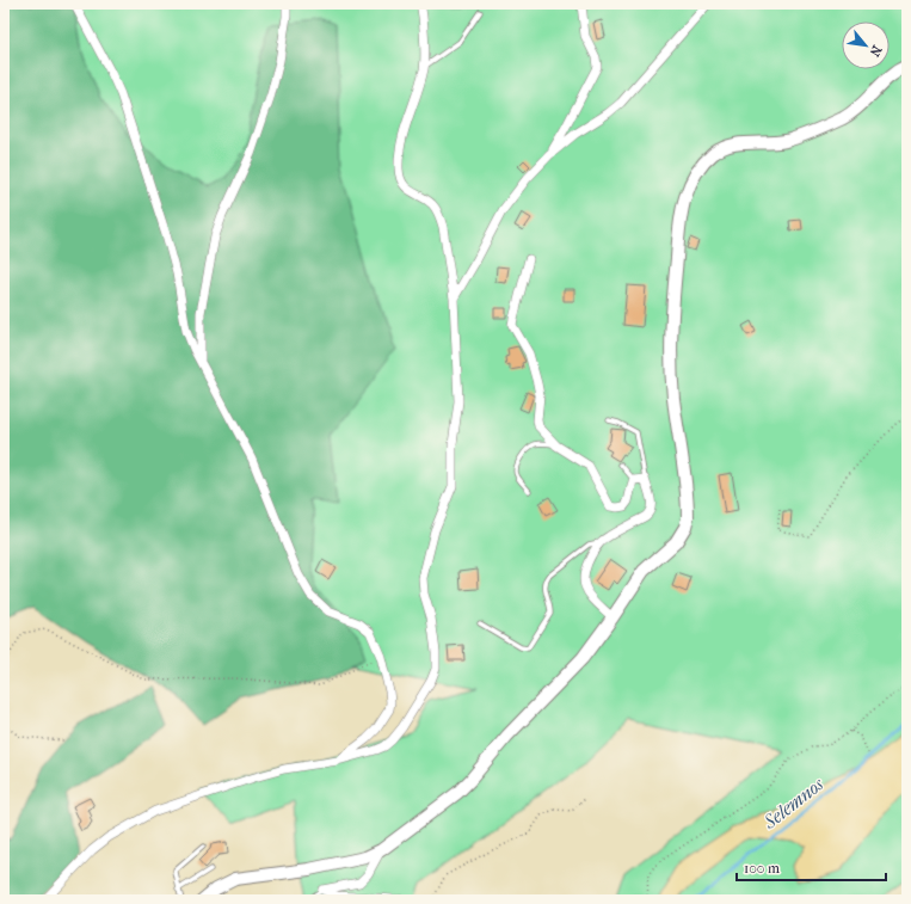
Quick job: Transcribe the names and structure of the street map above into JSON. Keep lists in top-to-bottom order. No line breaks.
{"water":["Selemnos"],"scale_bar":"100 m","north":"bottom right"}
